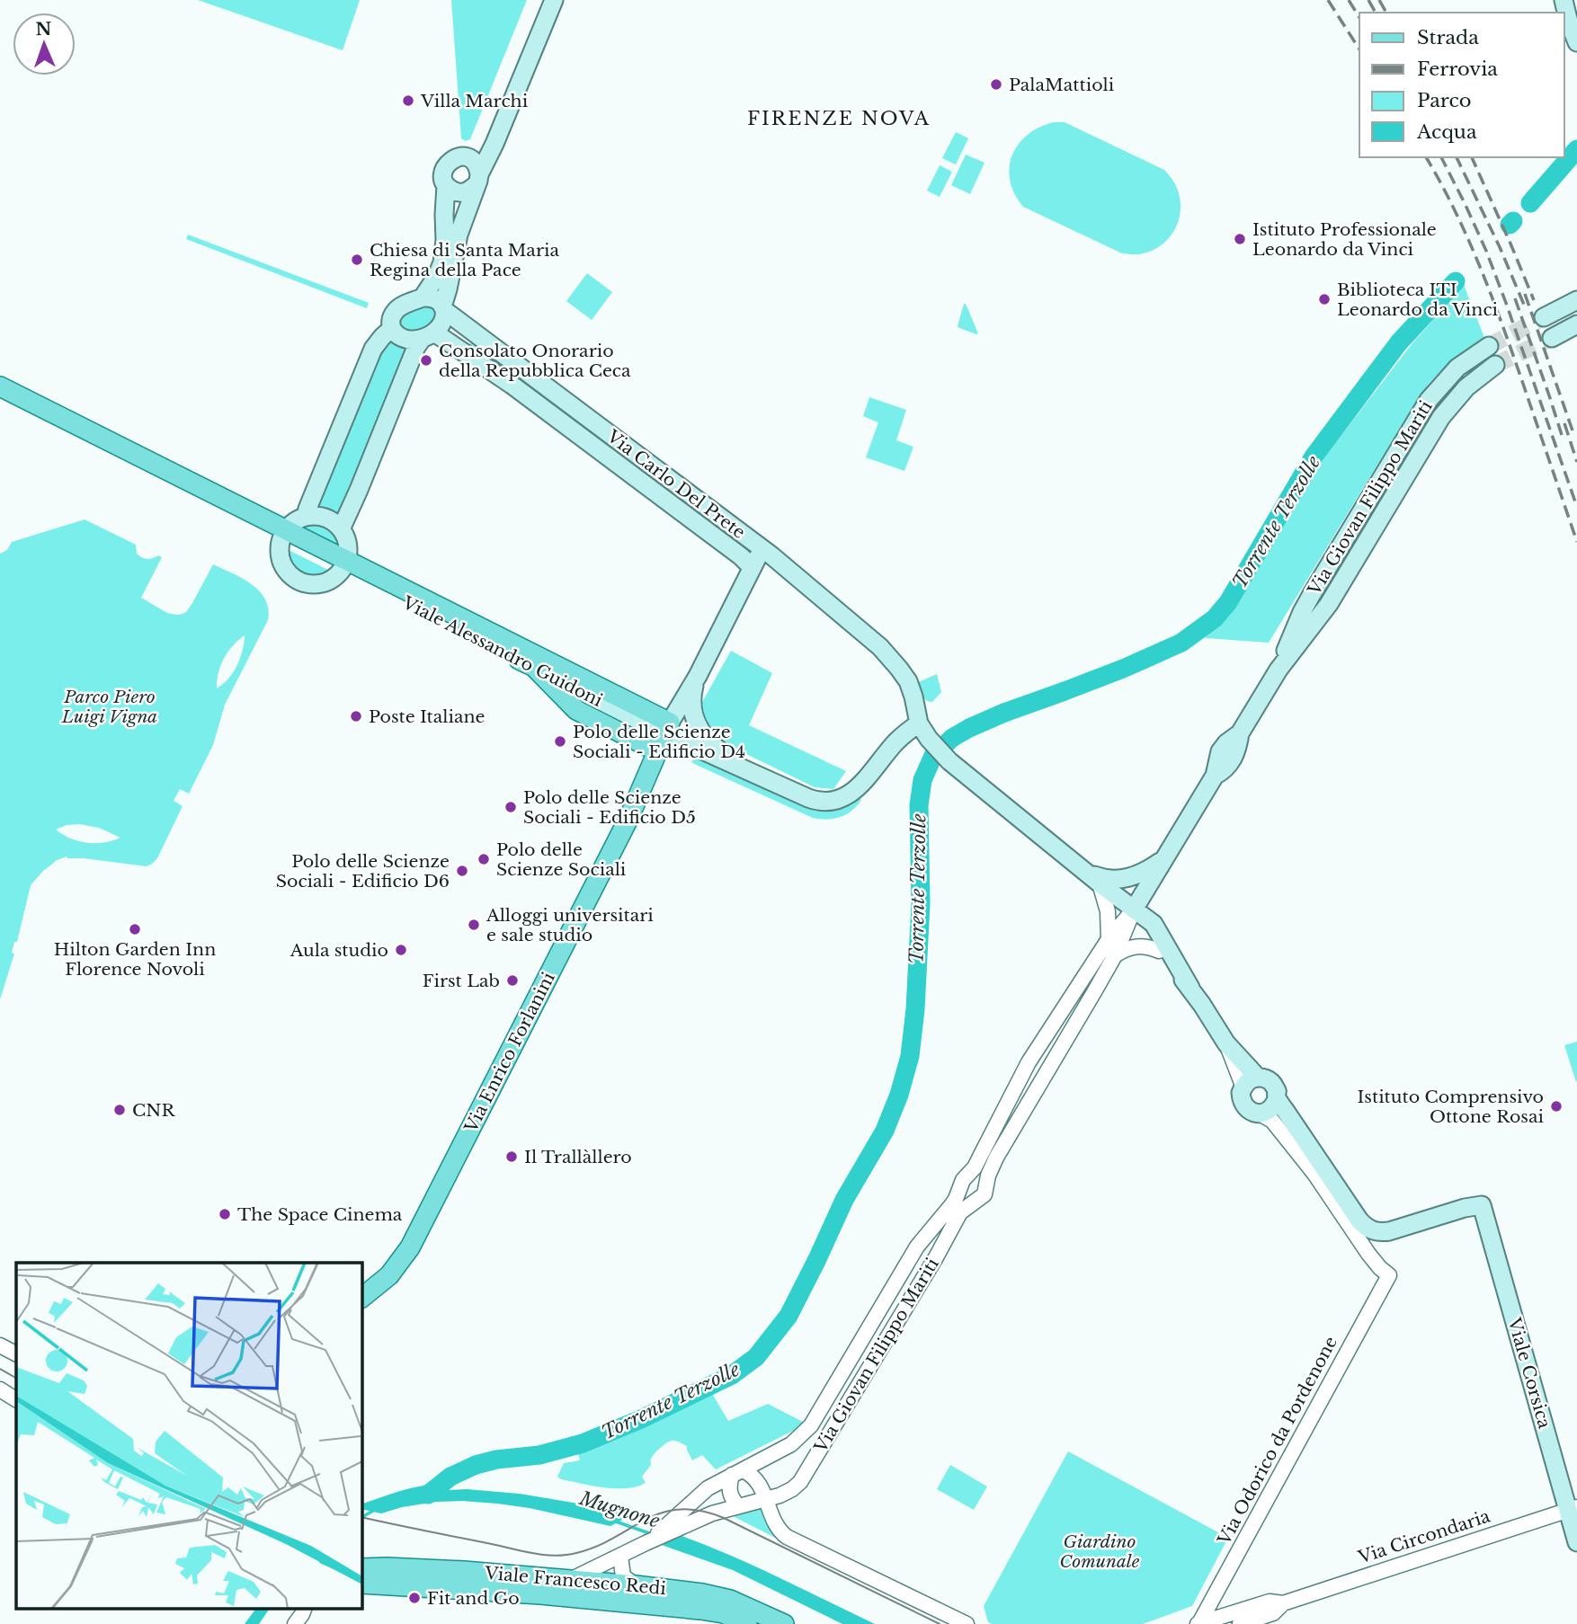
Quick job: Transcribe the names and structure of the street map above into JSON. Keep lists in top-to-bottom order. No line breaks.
{"streets":{"main road":["Via Carlo Del Prete","Via Giovan Filippo Mariti","Viale Alessandro Guidoni","Via Enrico Forlanini","Viale Corsica","Viale Francesco Redi"],"street":["Via Odorico da Pordenone","Via Circondaria"]},"crossings":[["Via Carlo Del Prete","Via Giovan Filippo Mariti"],["Via Carlo Del Prete","Viale Alessandro Guidoni"],["Via Giovan Filippo Mariti","Viale Francesco Redi"],["Viale Alessandro Guidoni","Via Enrico Forlanini"],["Viale Corsica","Via Odorico da Pordenone"],["Viale Corsica","Via Circondaria"],["Via Odorico da Pordenone","Via Circondaria"]],"districts":["FIRENZE NOVA"],"water":["Torrente Terzolle","Mugnone"],"parks":["Parco Piero Luigi Vigna","Giardino Comunale"],"places":["PalaMattioli","Villa Marchi","Istituto Professionale Leonardo da Vinci","Chiesa di Santa Maria Regina della Pace","Biblioteca ITI Leonardo da Vinci","Consolato Onorario della Repubblica Ceca","Poste Italiane","Polo delle Scienze Sociali - Edificio D4","Polo delle Scienze Sociali - Edificio D5","Polo delle Scienze Sociali","Polo delle Scienze Sociali - Edificio D6","Alloggi universitari e sale studio","Hilton Garden Inn Florence Novoli","Aula studio","First Lab","Istituto Comprensivo Ottone Rosai","CNR","Il Trallàllero","The Space Cinema","Fit and Go"],"legend":["Strada","Ferrovia","Parco","Acqua"],"north":"top"}
